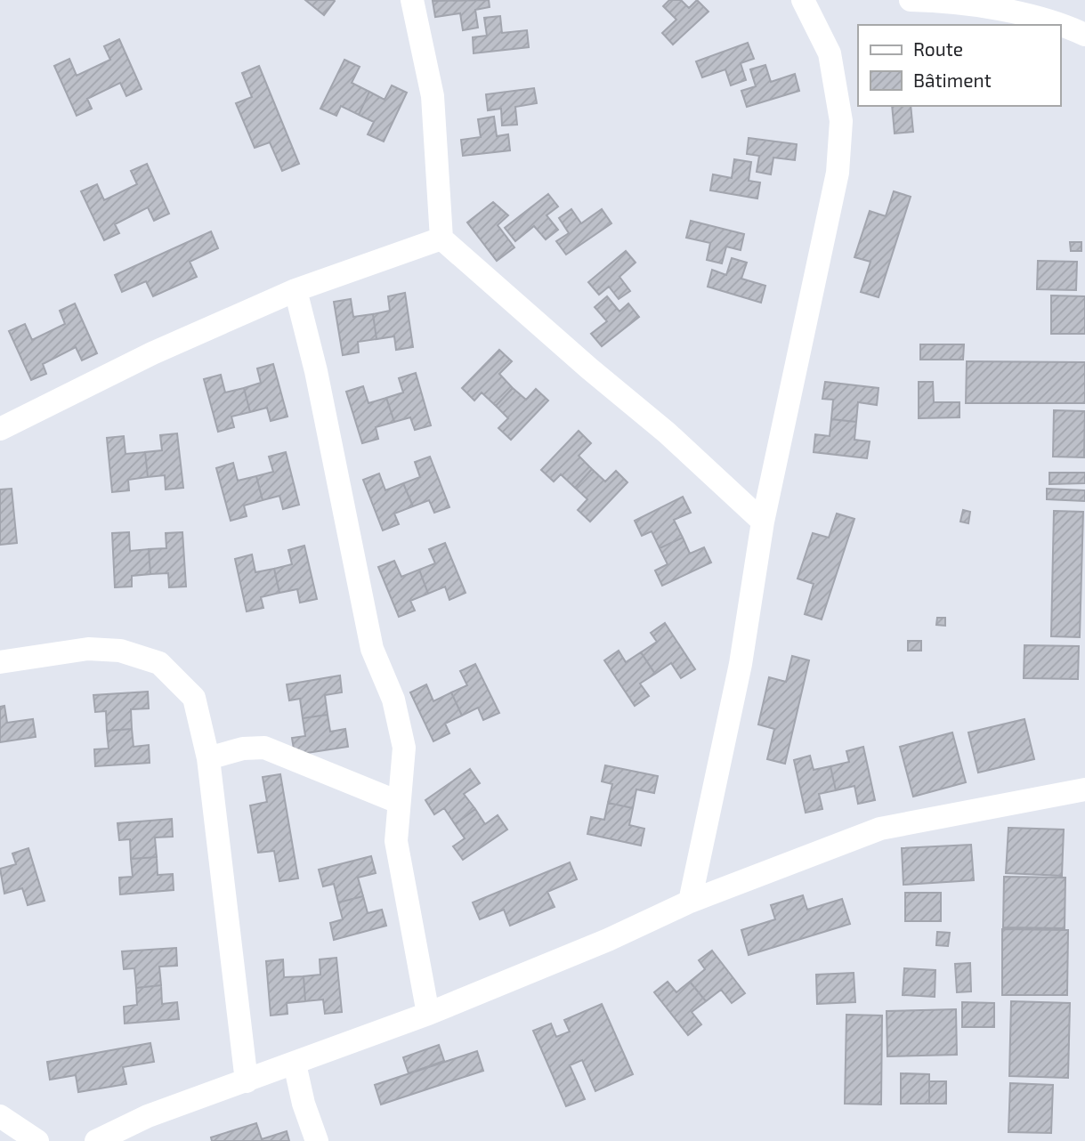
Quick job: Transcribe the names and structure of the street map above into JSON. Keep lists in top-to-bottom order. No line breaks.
{"legend":["Route","Bâtiment"]}
